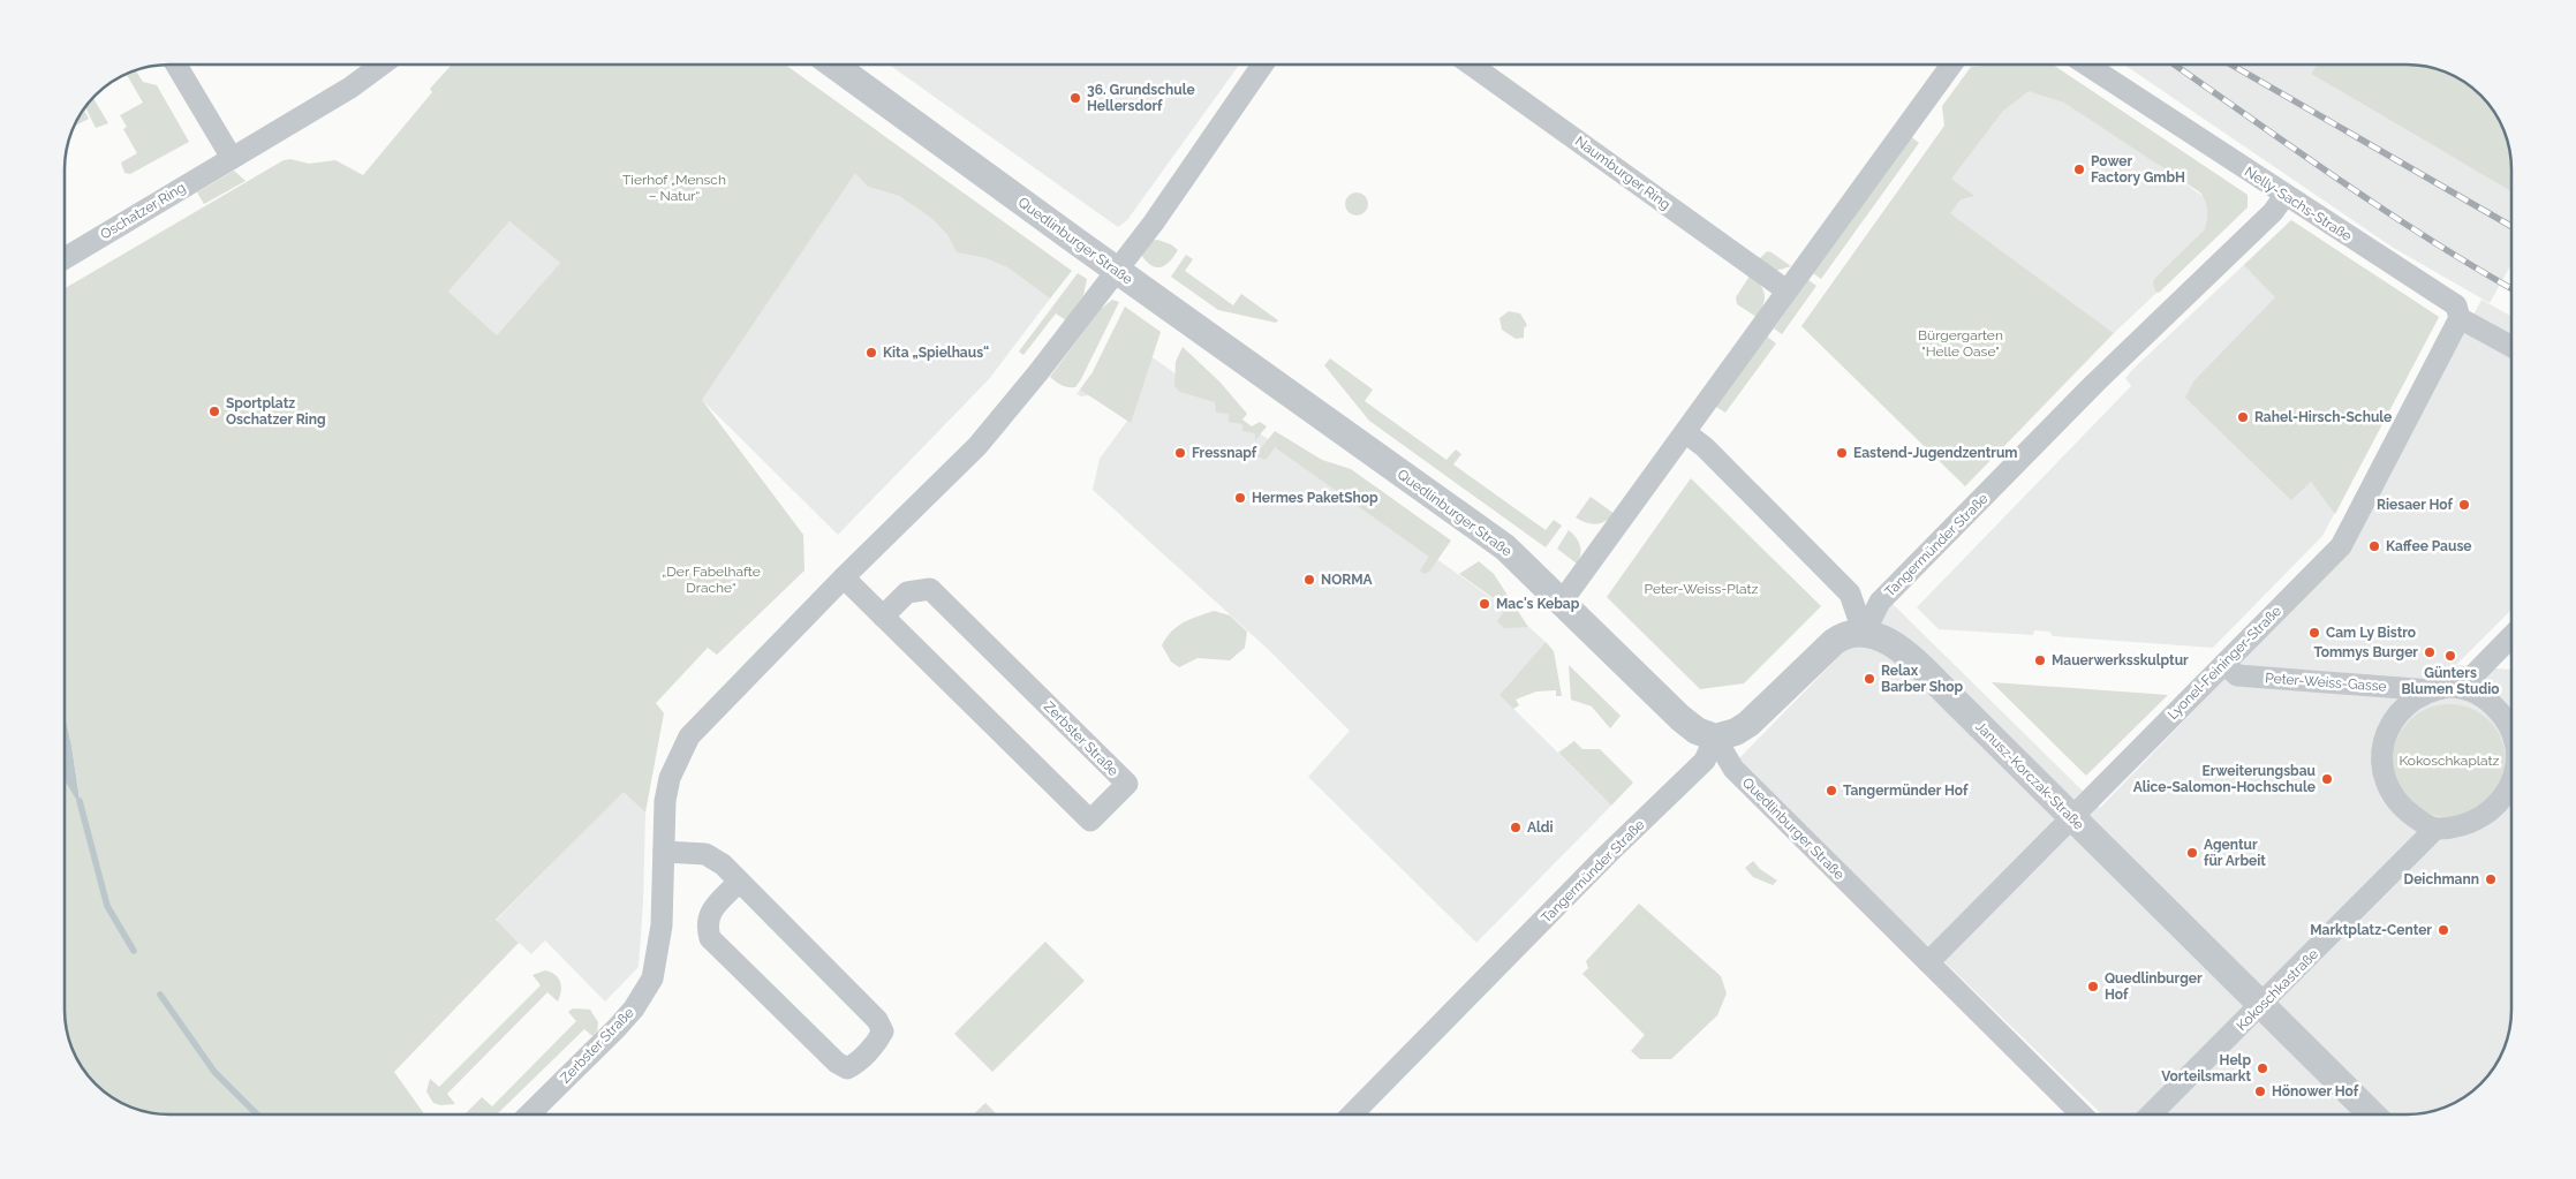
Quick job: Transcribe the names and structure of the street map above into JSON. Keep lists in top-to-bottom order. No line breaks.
{"streets":{"street":["Naumburger Ring","Nelly-Sachs-Straße","Oschatzer Ring","Quedlinburger Straße","Tangermünder Straße","Lyonel-Feininger-Straße","Peter-Weiss-Gasse","Zerbster Straße","Janusz-Korczak-Straße","Kokoschkastraße"]},"crossings":[["Nelly-Sachs-Straße","Tangermünder Straße"],["Nelly-Sachs-Straße","Lyonel-Feininger-Straße"],["Quedlinburger Straße","Tangermünder Straße"],["Quedlinburger Straße","Lyonel-Feininger-Straße"],["Quedlinburger Straße","Zerbster Straße"],["Tangermünder Straße","Janusz-Korczak-Straße"],["Lyonel-Feininger-Straße","Peter-Weiss-Gasse"],["Lyonel-Feininger-Straße","Janusz-Korczak-Straße"],["Janusz-Korczak-Straße","Kokoschkastraße"]],"parks":["Tierhof „Mensch – Natur“","Bürgergarten \"Helle Oase\"","„Der Fabelhafte Drache“","Peter-Weiss-Platz","Kokoschkaplatz"],"places":["36. Grundschule Hellersdorf","Power Factory GmbH","Kita „Spielhaus“","Sportplatz Oschatzer Ring","Rahel-Hirsch-Schule","Fressnapf","Eastend-Jugendzentrum","Hermes PaketShop","Riesaer Hof","Kaffee Pause","NORMA","Mac's Kebap","Cam Ly Bistro","Tommys Burger","Günters Blumen Studio","Mauerwerksskulptur","Relax Barber Shop","Erweiterungsbau Alice-Salomon-Hochschule","Tangermünder Hof","Aldi","Agentur für Arbeit","Deichmann","Marktplatz-Center","Quedlinburger Hof","Help Vorteilsmarkt","Hönower Hof"]}
